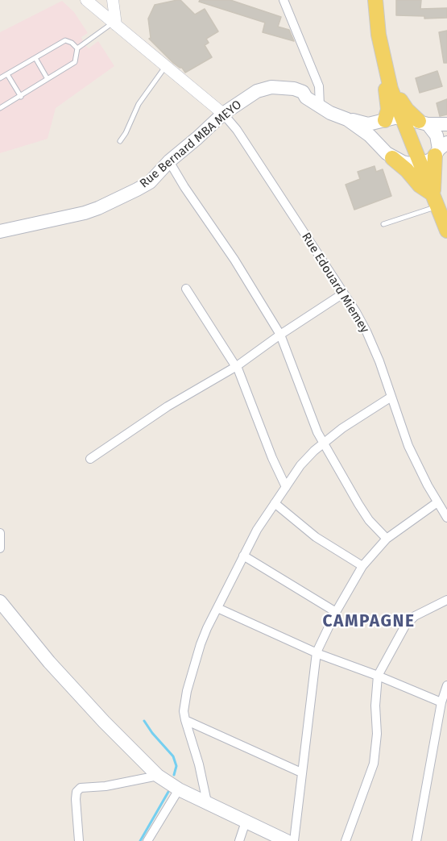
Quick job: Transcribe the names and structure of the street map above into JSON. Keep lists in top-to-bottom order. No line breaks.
{"streets":{"main road":["Rue Bernard MBA MEYO"],"street":["Rue Edouard Miemey"]},"crossings":[["Rue Bernard MBA MEYO","Rue Edouard Miemey"]],"districts":["CAMPAGNE"]}
